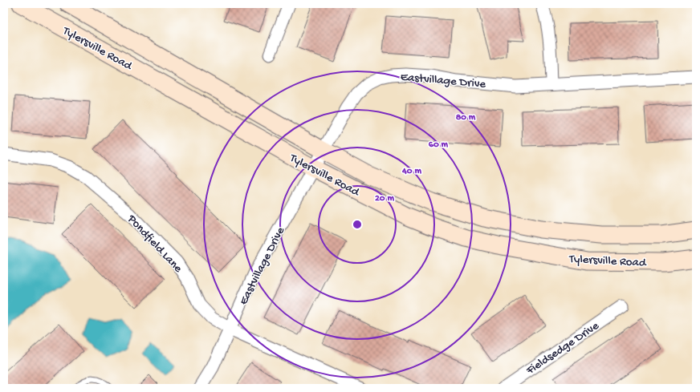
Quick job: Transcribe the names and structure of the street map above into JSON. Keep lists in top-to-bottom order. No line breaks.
{"streets":{"main road":["Tylersville Road"],"street":["Eastvillage Drive","Pondfield Lane","Fieldsedge Drive"]},"crossings":[["Tylersville Road","Eastvillage Drive"],["Eastvillage Drive","Pondfield Lane"]],"rings":["80 m","60 m","40 m","20 m"]}
